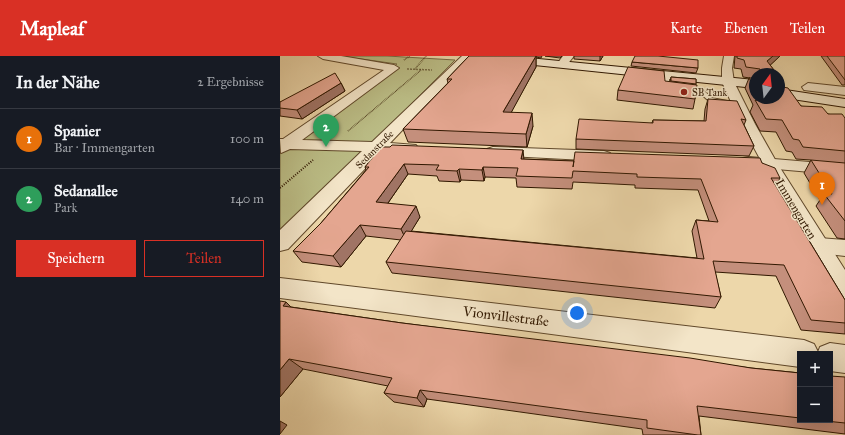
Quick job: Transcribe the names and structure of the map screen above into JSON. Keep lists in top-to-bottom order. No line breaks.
{"streets":{"street":["Sedanstraße","Immengarten","Vionvillestraße"]},"places":["SB Tank"],"north":"top","page":{"header":"Mapleaf","nav":["Karte","Ebenen","Teilen"],"heading":["In der Nähe","2 Ergebnisse"],"list":[{"mark":"1","name":"Spanier","note":"Bar · Immengarten","value":"100 m"},{"mark":"2","name":"Sedanallee","note":"Park","value":"140 m"}],"pins":["2","1"],"buttons":["Speichern","Teilen"],"map_buttons":["+","−"]}}
